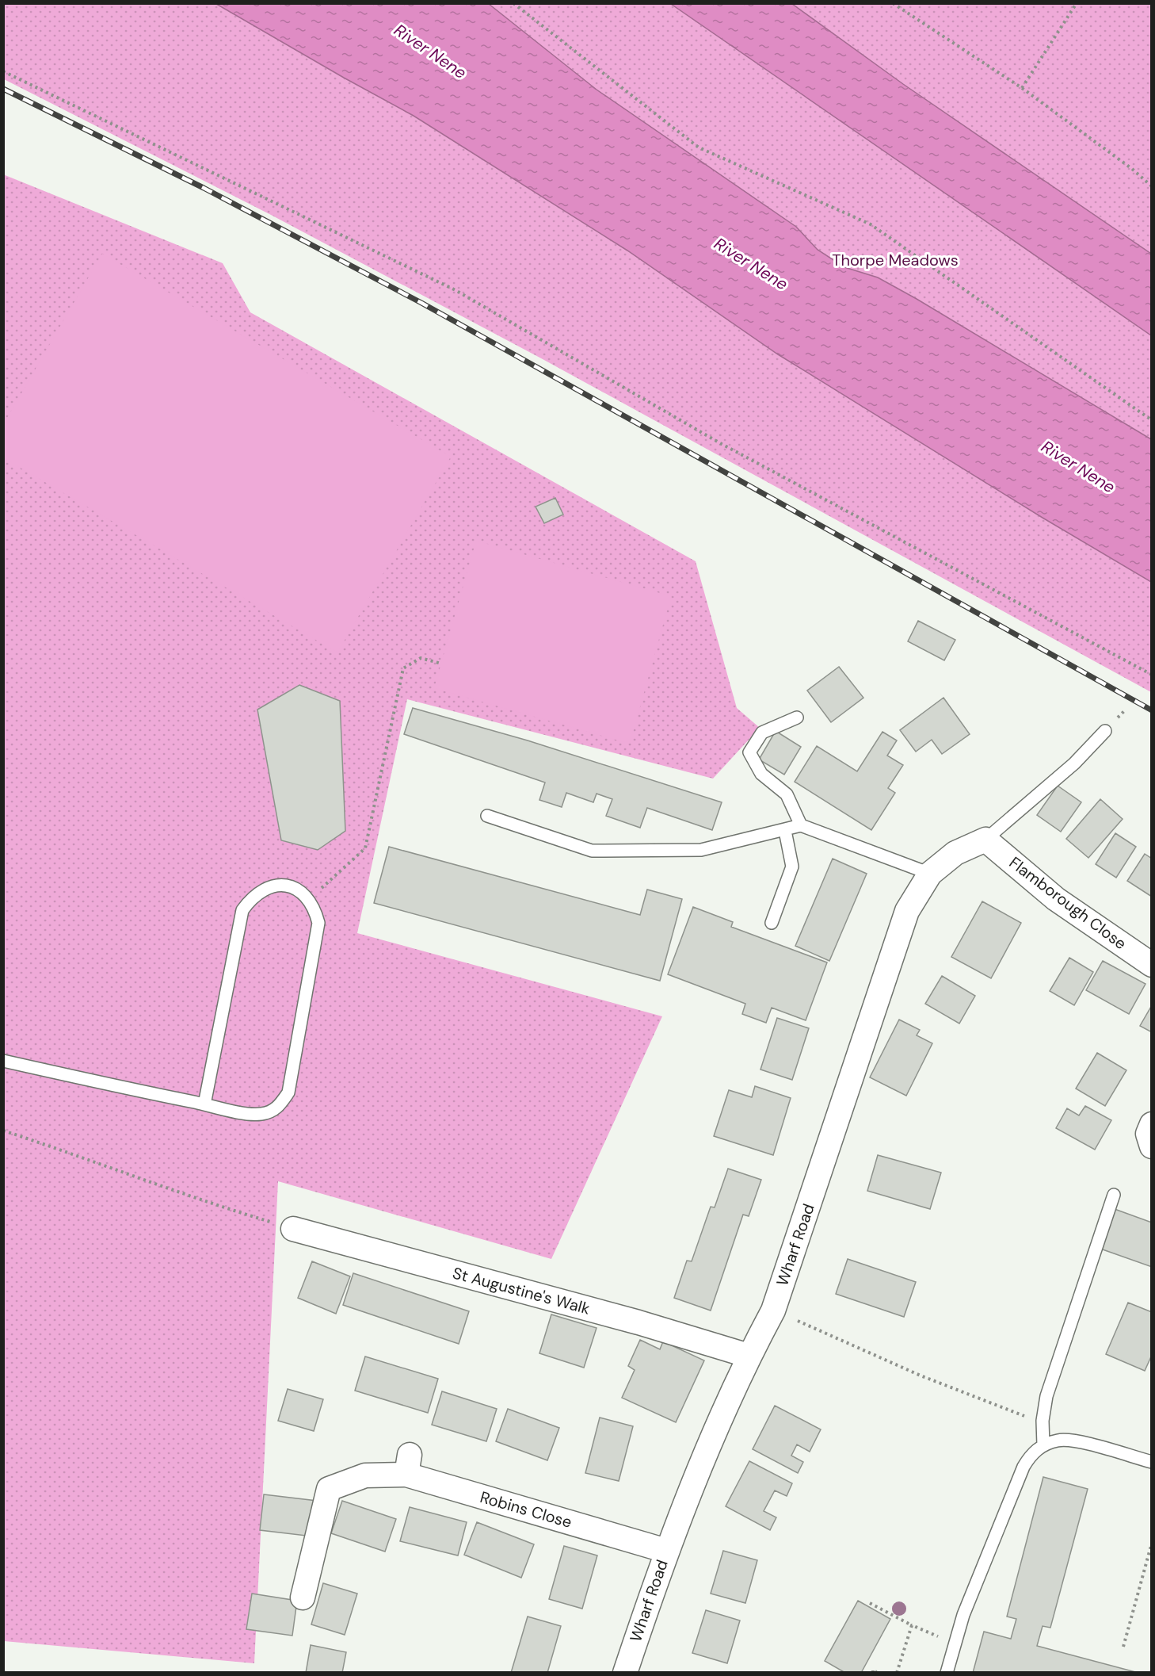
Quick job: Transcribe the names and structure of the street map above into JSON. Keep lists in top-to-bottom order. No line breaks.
{"streets":{"street":["Flamborough Close","Wharf Road","St Augustine's Walk","Robins Close"]},"crossings":[["Flamborough Close","Wharf Road"],["Wharf Road","St Augustine's Walk"],["Wharf Road","Robins Close"]],"water":["River Nene"],"parks":["Thorpe Meadows"]}
